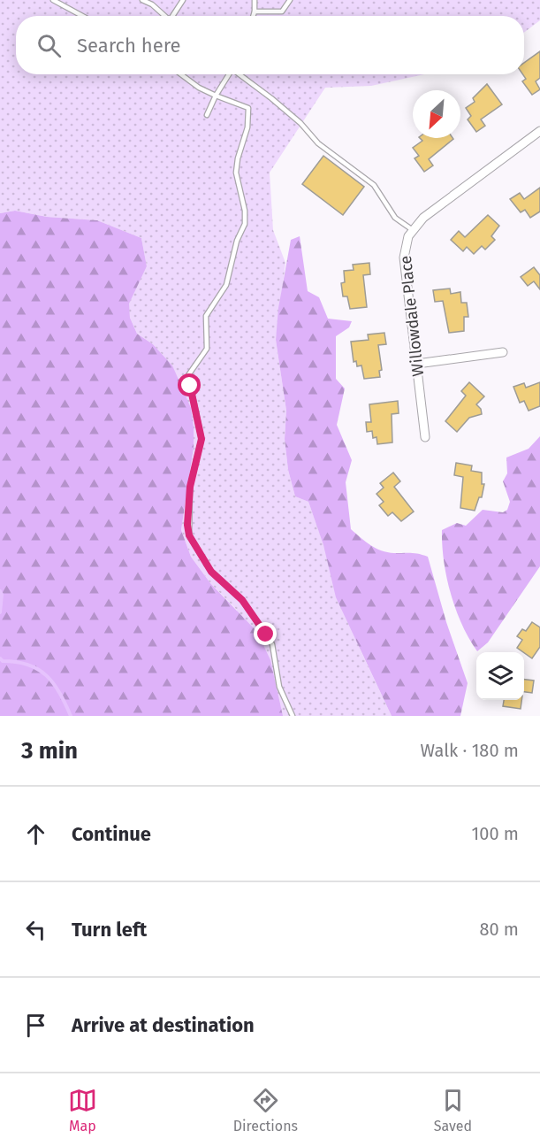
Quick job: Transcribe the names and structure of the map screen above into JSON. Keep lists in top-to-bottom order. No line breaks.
{"streets":{"street":["Willowdale Place"]},"north":"bottom left","page":{"search":"Search here","heading":["3 min","Walk · 180 m"],"list":[["Continue","100 m"],["Turn left","80 m"],"Arrive at destination"],"nav":["Map","Directions","Saved"]}}
